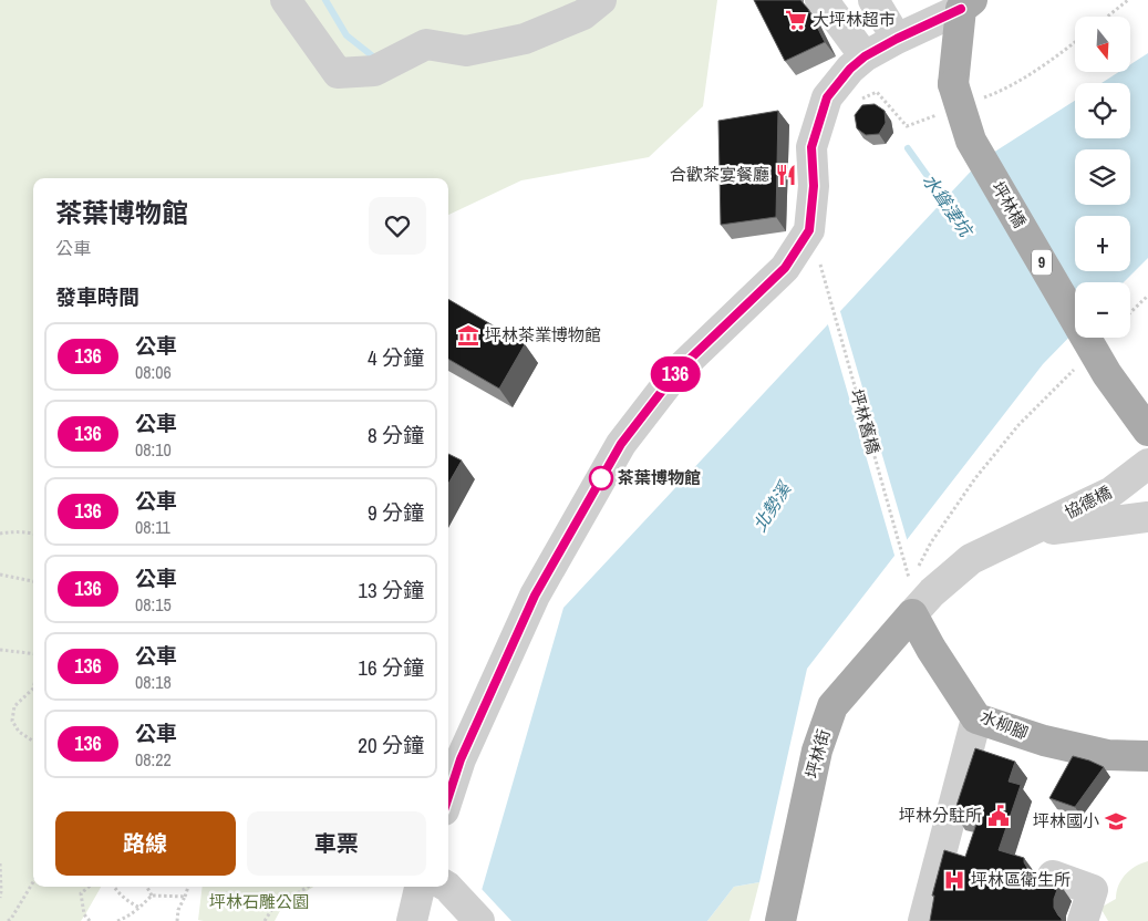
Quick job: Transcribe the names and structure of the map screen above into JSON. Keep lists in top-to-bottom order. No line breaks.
{"streets":{"main road":["坪林橋","9","水柳腳","坪林街"],"street":["協德橋"],"path":["坪林舊橋"]},"crossings":[["協德橋","水柳腳"],["協德橋","坪林街"],["水柳腳","坪林街"]],"water":["水聳淒坑","北勢溪"],"parks":["坪林石雕公園"],"places":{"supermarket":["大坪林超市"],"restaurant":["合歡茶宴餐廳"],"museum":["坪林茶業博物館"],"other":["茶葉博物館"],"public building":["坪林分駐所"],"school or university":["坪林國小"],"hospital":["坪林區衛生所"]},"lines":["bus line 136"],"north":"bottom","page":{"on_map":"136","map_buttons":["+","−"],"heading":[["茶葉博物館","公車"],"發車時間"],"list":[{"mark":"136","name":"公車","note":"08:06","value":"4 分鐘"},{"mark":"136","name":"公車","note":"08:10","value":"8 分鐘"},{"mark":"136","name":"公車","note":"08:11","value":"9 分鐘"},{"mark":"136","name":"公車","note":"08:15","value":"13 分鐘"},{"mark":"136","name":"公車","note":"08:18","value":"16 分鐘"},{"mark":"136","name":"公車","note":"08:22","value":"20 分鐘"}],"buttons":["路線","車票"]}}
